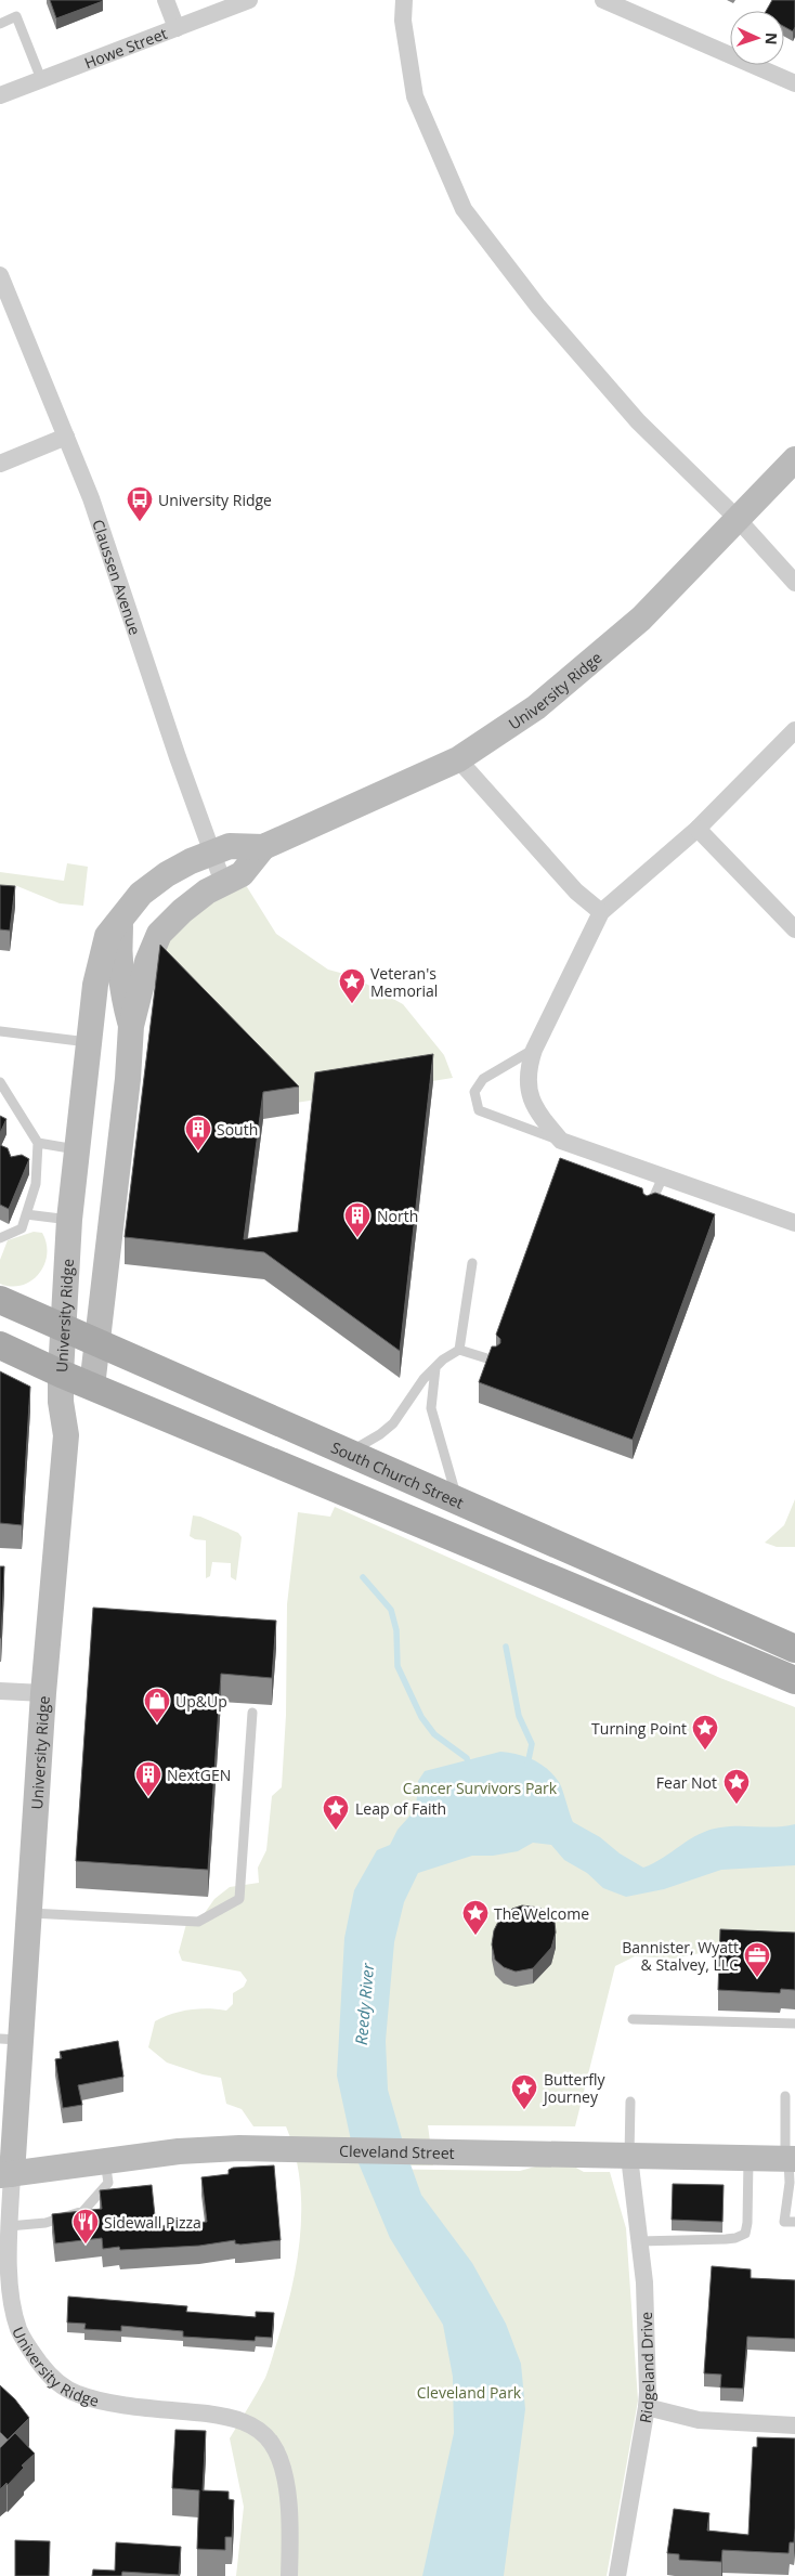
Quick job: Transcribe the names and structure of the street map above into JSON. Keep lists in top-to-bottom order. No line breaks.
{"streets":{"main road":["South Church Street"],"street":["Howe Street","Claussen Avenue","University Ridge","Cleveland Street","Ridgeland Drive"]},"crossings":[["Claussen Avenue","University Ridge"],["University Ridge","South Church Street"],["University Ridge","Cleveland Street"],["Cleveland Street","Ridgeland Drive"]],"water":["Reedy River"],"parks":["Cancer Survivors Park","Cleveland Park"],"places":{"bus stop":["University Ridge"],"place":["Veteran's Memorial","Turning Point","Fear Not","Leap of Faith","The Welcome","Butterfly Journey"],"building":["South","North","NextGEN"],"shop":["Up&Up"],"office":["Bannister, Wyatt & Stalvey, LLC"],"restaurant":["Sidewall Pizza"]},"north":"right"}
